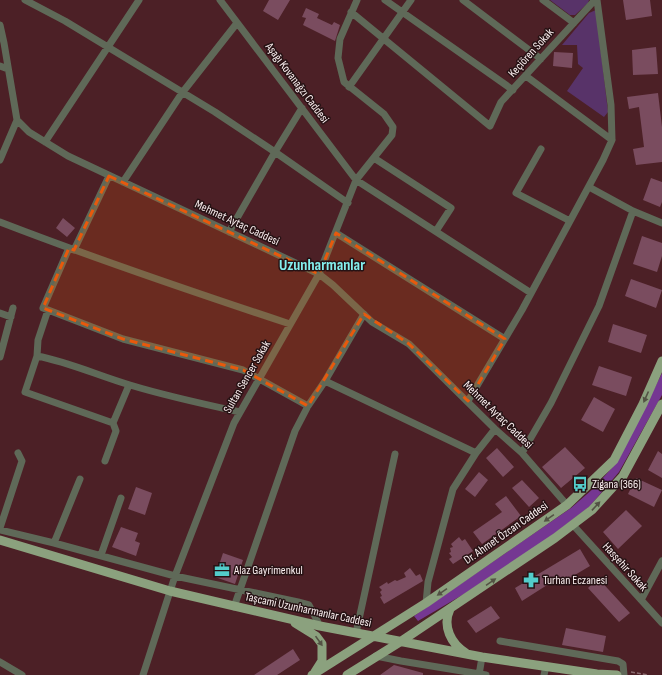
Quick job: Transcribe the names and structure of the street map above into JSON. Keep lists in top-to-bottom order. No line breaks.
{"streets":{"main road":["Dr. Ahmet Özcan Caddesi","Taşcami Uzunharmanlar Caddesi"],"street":["Keçiören Sokak","Aşağı Kovanağzı Caddesi","Mehmet Aytaç Caddesi","Sultan Sencer Sokak","Hasşehir Sokak"]},"crossings":[["Aşağı Kovanağzı Caddesi","Sultan Sencer Sokak"],["Mehmet Aytaç Caddesi","Sultan Sencer Sokak"],["Mehmet Aytaç Caddesi","Dr. Ahmet Özcan Caddesi"],["Sultan Sencer Sokak","Taşcami Uzunharmanlar Caddesi"],["Dr. Ahmet Özcan Caddesi","Taşcami Uzunharmanlar Caddesi"]],"districts":["Uzunharmanlar"],"places":{"bus stop":["Zigana (366)"],"office":["Alaz Gayrimenkul"],"pharmacy":["Turhan Eczanesi"]}}
